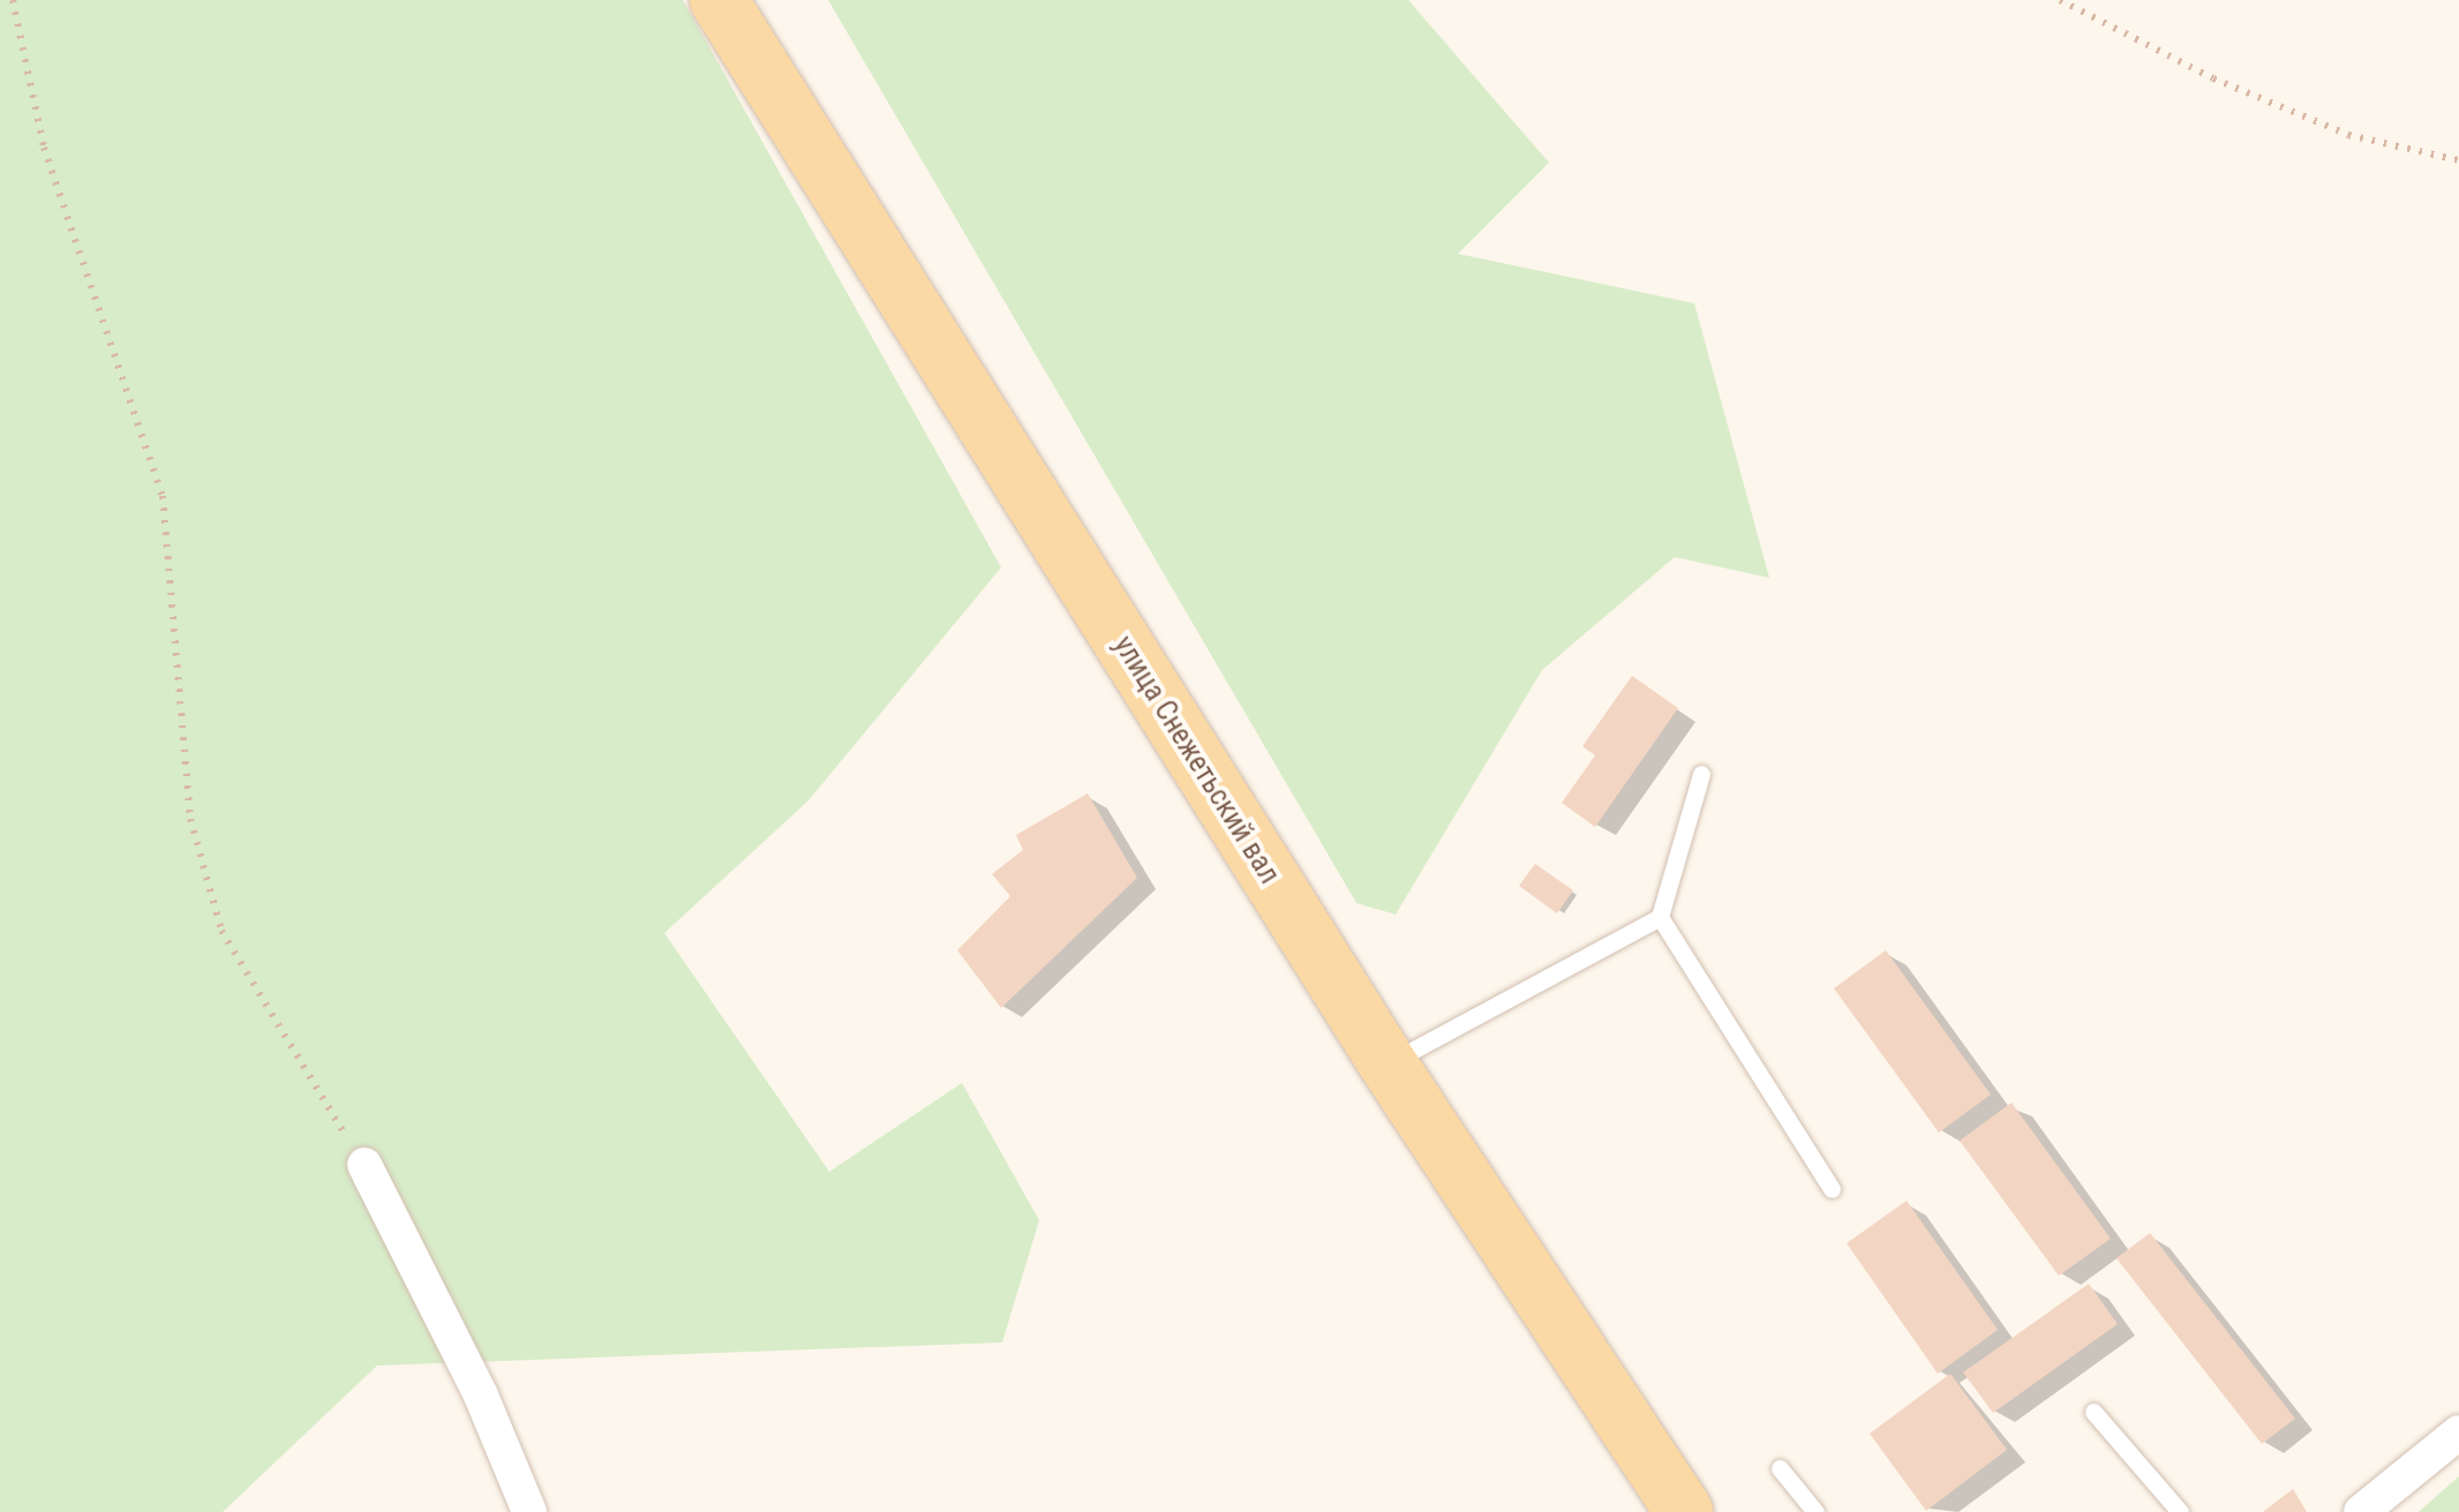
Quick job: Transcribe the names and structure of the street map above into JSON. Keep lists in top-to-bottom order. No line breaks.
{"streets":{"main road":["улица Снежетьский вал"]}}
